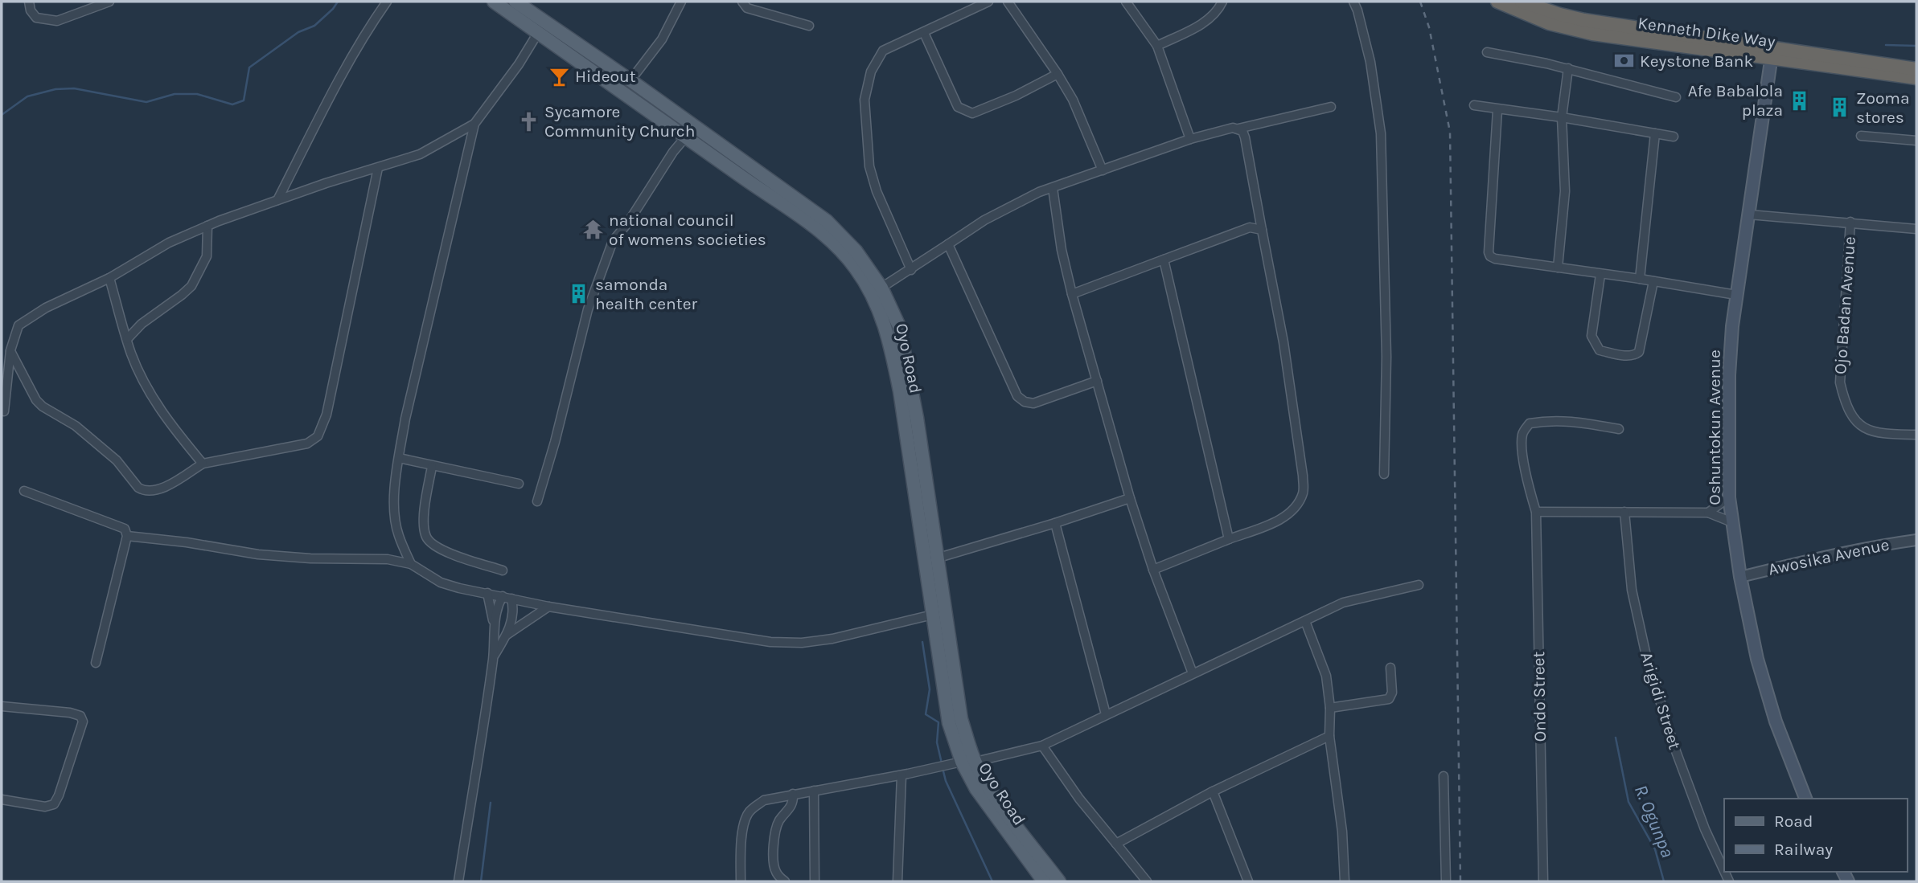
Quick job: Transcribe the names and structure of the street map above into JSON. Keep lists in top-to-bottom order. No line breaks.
{"streets":{"highway":["Kenneth Dike Way"],"main road":["Oyo Road","Oshuntokun Avenue"],"street":["Ojo Badan Avenue","Awosika Avenue","Ondo Street","Arigidi Street"]},"crossings":[["Kenneth Dike Way","Oshuntokun Avenue"],["Oshuntokun Avenue","Awosika Avenue"]],"water":["R. Ogunpa"],"places":{"bank":["Keystone Bank"],"bar":["Hideout"],"building":["Afe Babalola plaza","Zooma stores","samonda health center"],"church":["Sycamore Community Church"],"temple":["national council of womens societies"]},"legend":["Road","Railway"]}
